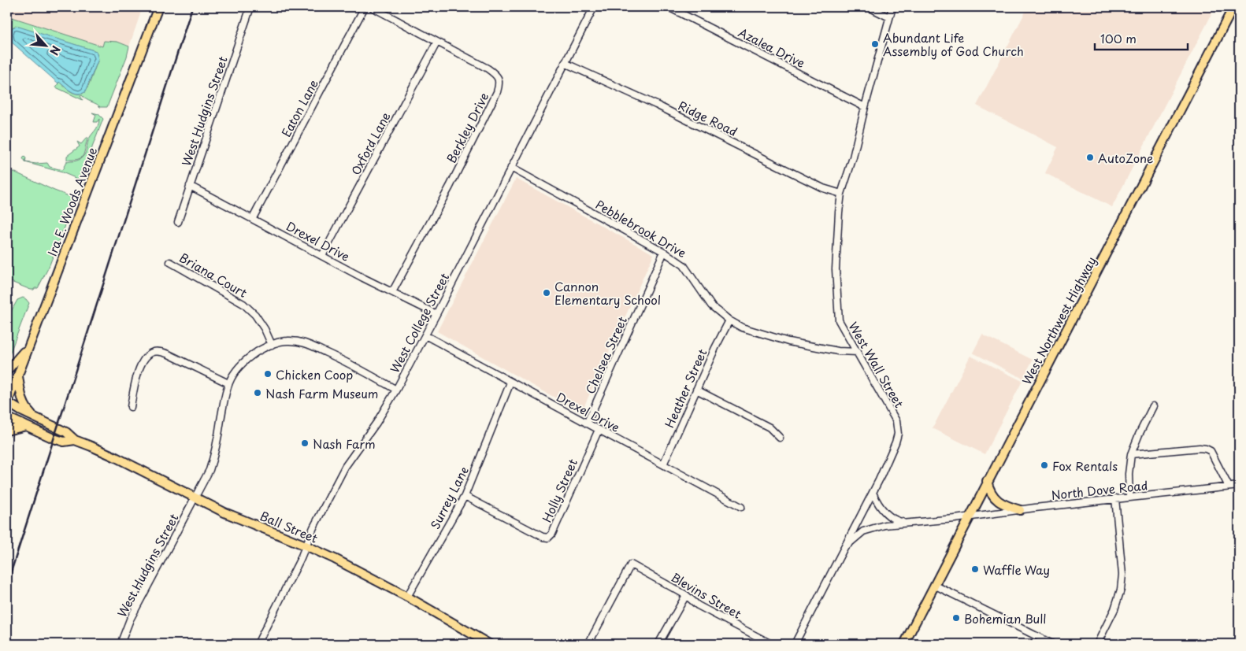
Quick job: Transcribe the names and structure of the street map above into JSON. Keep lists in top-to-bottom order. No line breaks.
{"streets":{"main road":["Ira E. Woods Avenue","West Northwest Highway","Ball Street"],"street":["Azalea Drive","Eaton Lane","West Hudgins Street","Ridge Road","Berkley Drive","Oxford Lane","Pebblebrook Drive","Drexel Drive","Briana Court","West College Street","Chelsea Street","West Wall Street","Heather Street","North Dove Road","Holly Street","Surrey Lane","Blevins Street"]},"crossings":[["Azalea Drive","West Wall Street"],["Eaton Lane","Drexel Drive"],["West Hudgins Street","Drexel Drive"],["West Hudgins Street","Briana Court"],["West Hudgins Street","West College Street"],["West Hudgins Street","Ball Street"],["Ridge Road","West College Street"],["Ridge Road","West Wall Street"],["Berkley Drive","Oxford Lane"],["Berkley Drive","Drexel Drive"],["Oxford Lane","Drexel Drive"],["Ira E. Woods Avenue","Ball Street"],["Pebblebrook Drive","West College Street"],["Pebblebrook Drive","Chelsea Street"],["Pebblebrook Drive","West Wall Street"],["Pebblebrook Drive","Heather Street"],["Drexel Drive","West College Street"],["Drexel Drive","Chelsea Street"],["Drexel Drive","Heather Street"],["Drexel Drive","Holly Street"],["Drexel Drive","Surrey Lane"],["West Northwest Highway","North Dove Road"],["West College Street","Ball Street"],["West Wall Street","North Dove Road"],["Holly Street","Surrey Lane"],["Surrey Lane","Ball Street"]],"places":["Abundant Life Assembly of God Church","AutoZone","Cannon Elementary School","Chicken Coop","Nash Farm Museum","Nash Farm","Fox Rentals","Waffle Way","Bohemian Bull"],"scale_bar":"100 m","north":"bottom right"}
